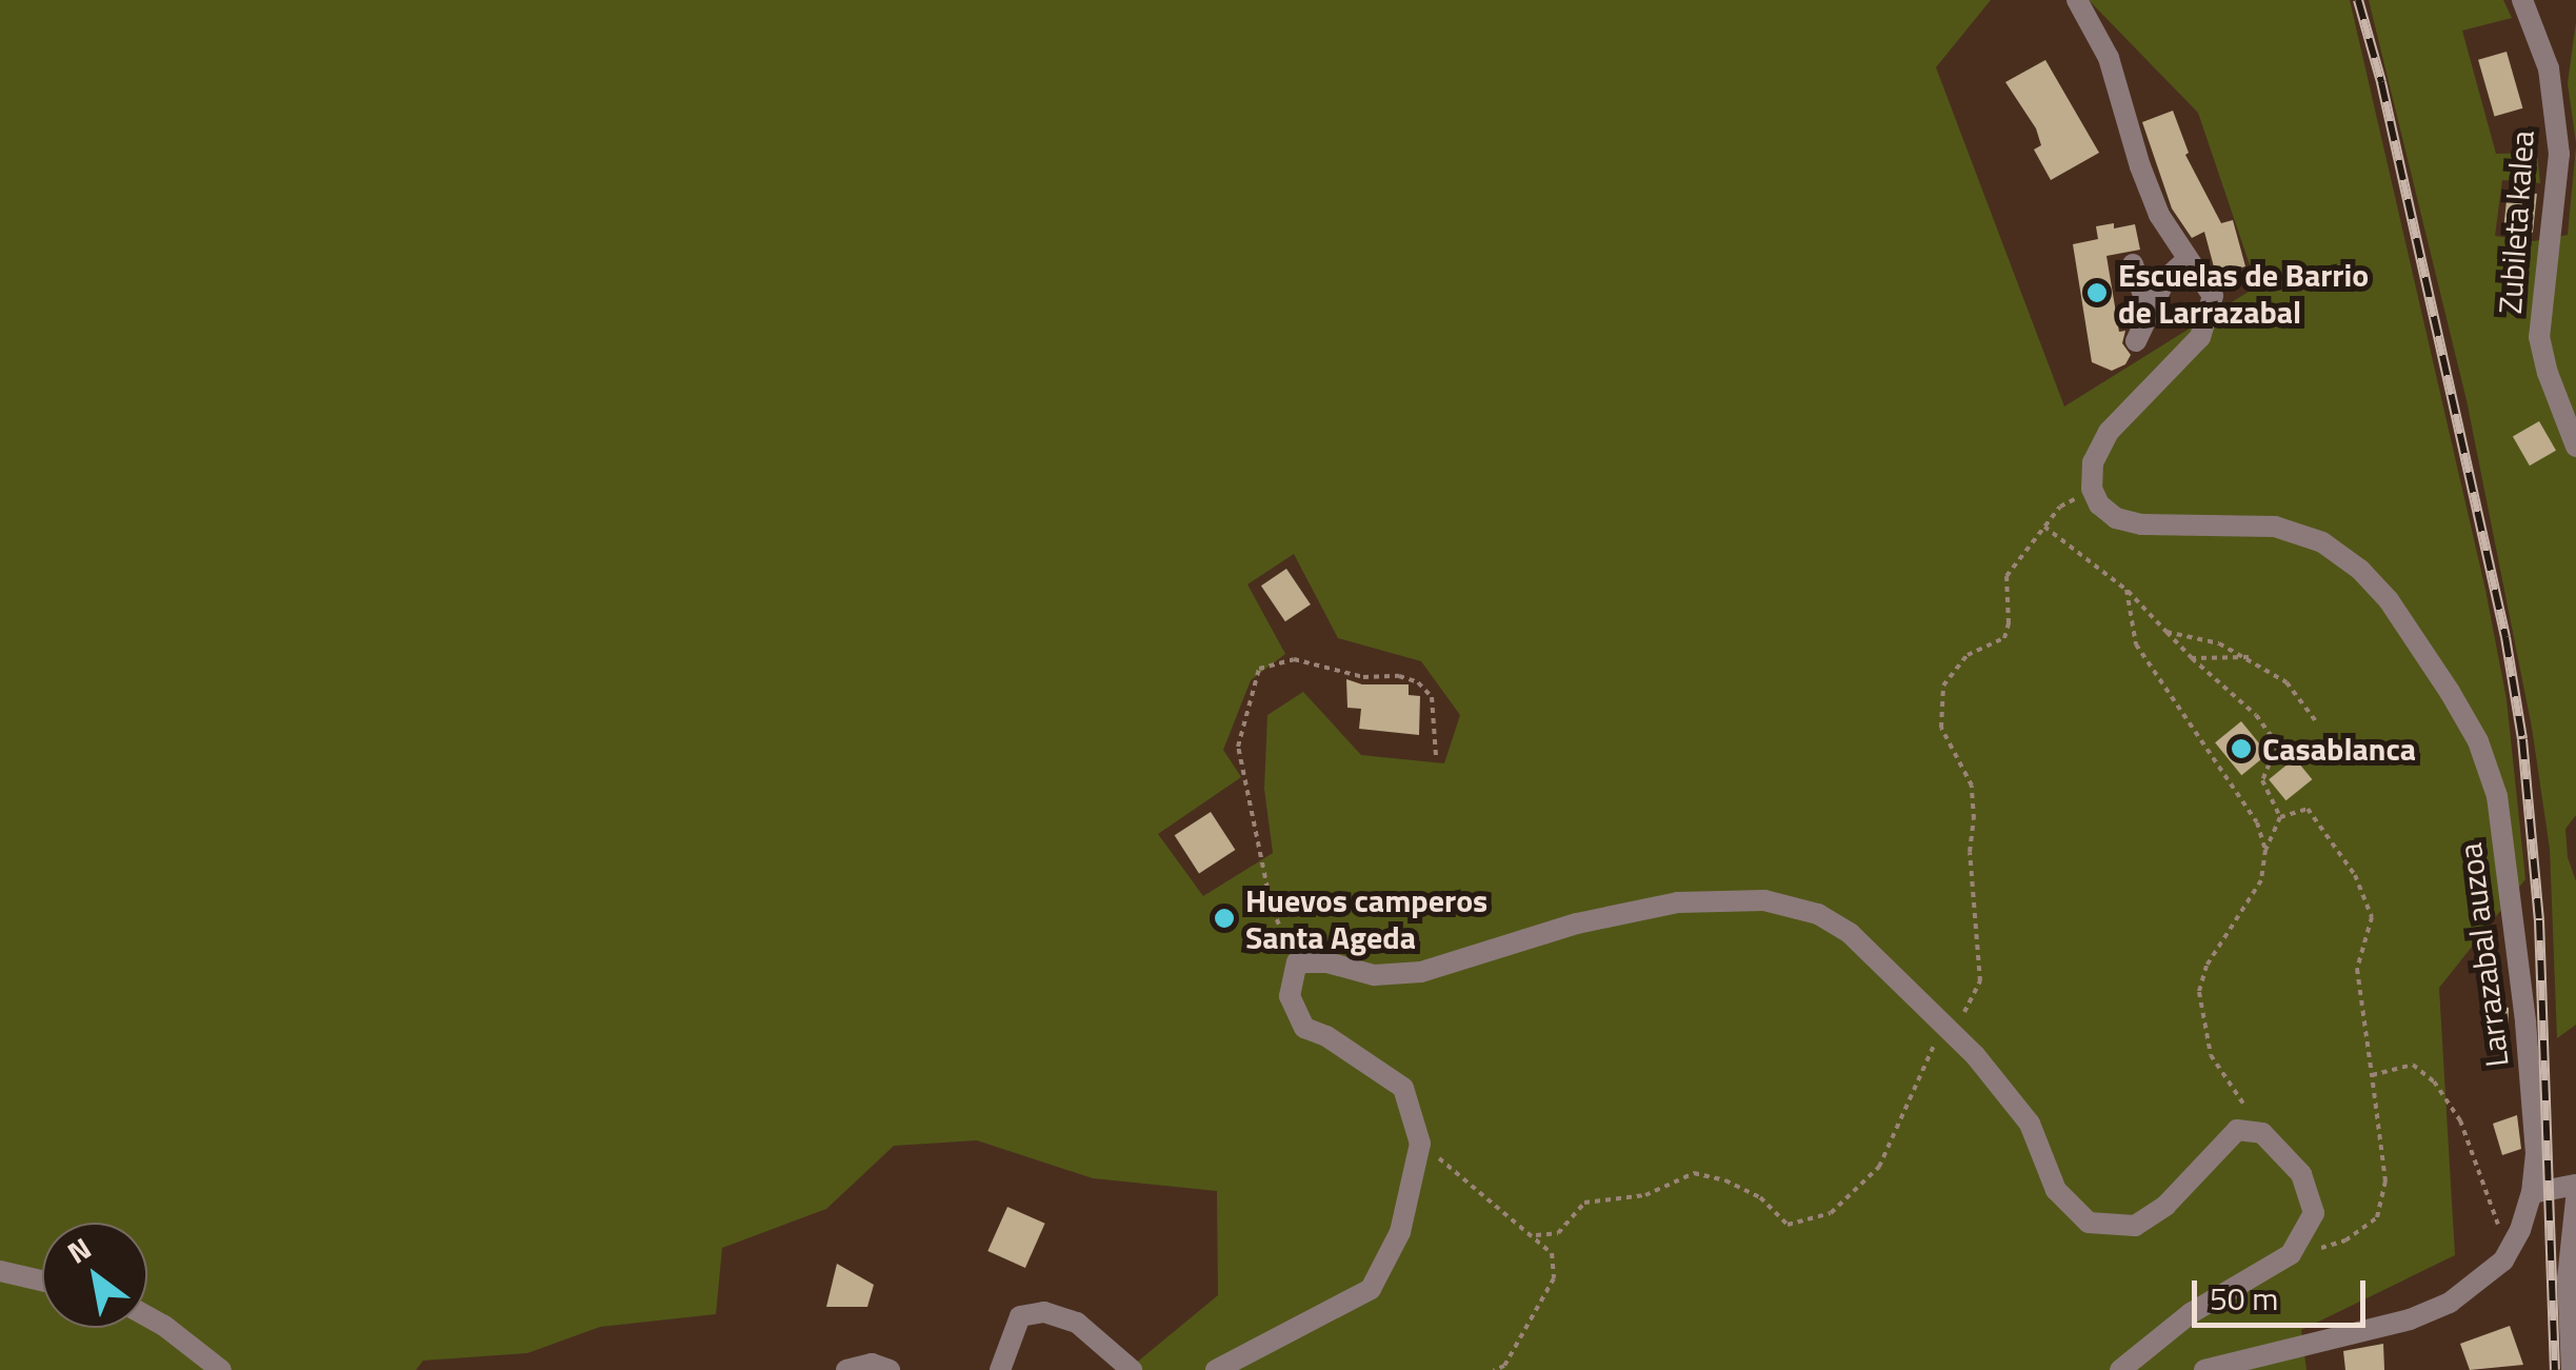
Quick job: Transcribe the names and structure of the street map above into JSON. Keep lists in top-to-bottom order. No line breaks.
{"streets":{"street":["Zubileta kalea","Larrazabal auzoa"]},"places":["Escuelas de Barrio de Larrazabal","Casablanca","Huevos camperos Santa Ageda"],"scale_bar":"50 m","north":"top left"}
